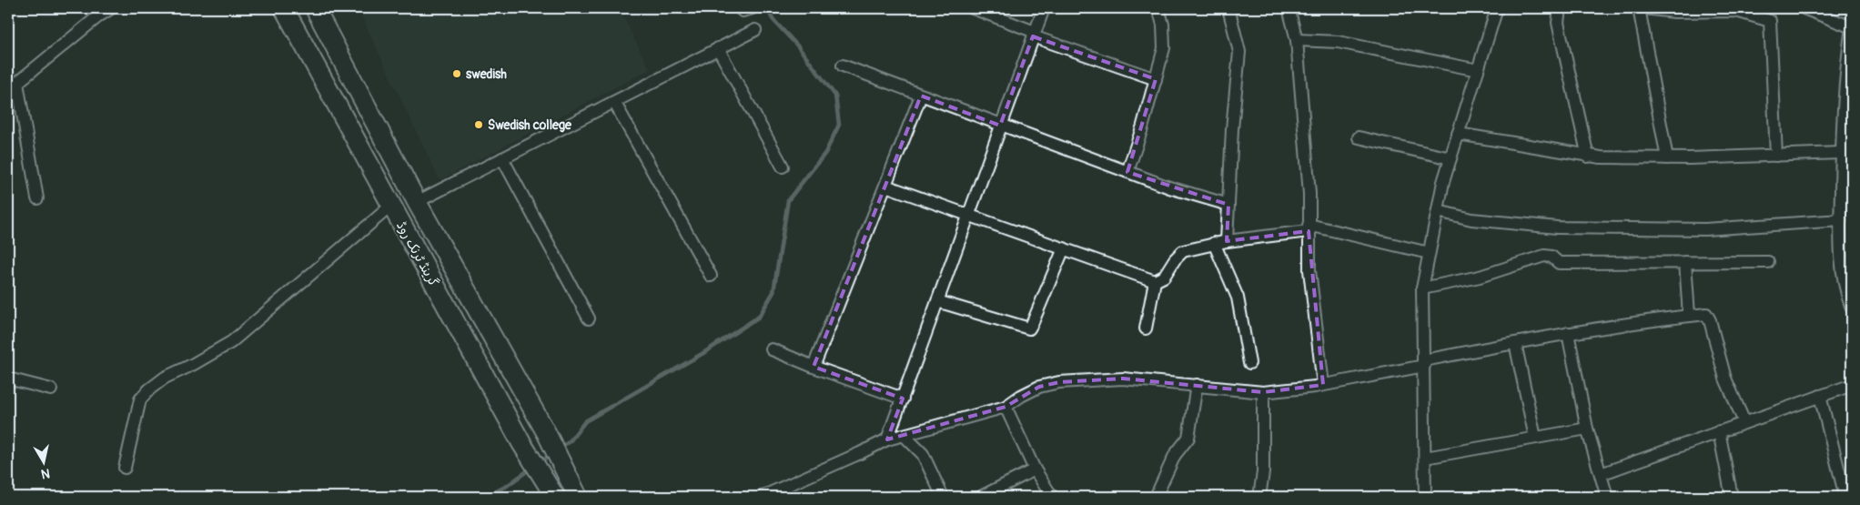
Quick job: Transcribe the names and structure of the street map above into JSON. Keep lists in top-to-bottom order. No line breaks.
{"streets":{"highway":["گرینڈ ٹرنک روڈ"]},"places":["swedish","Swedish college"],"north":"bottom"}
